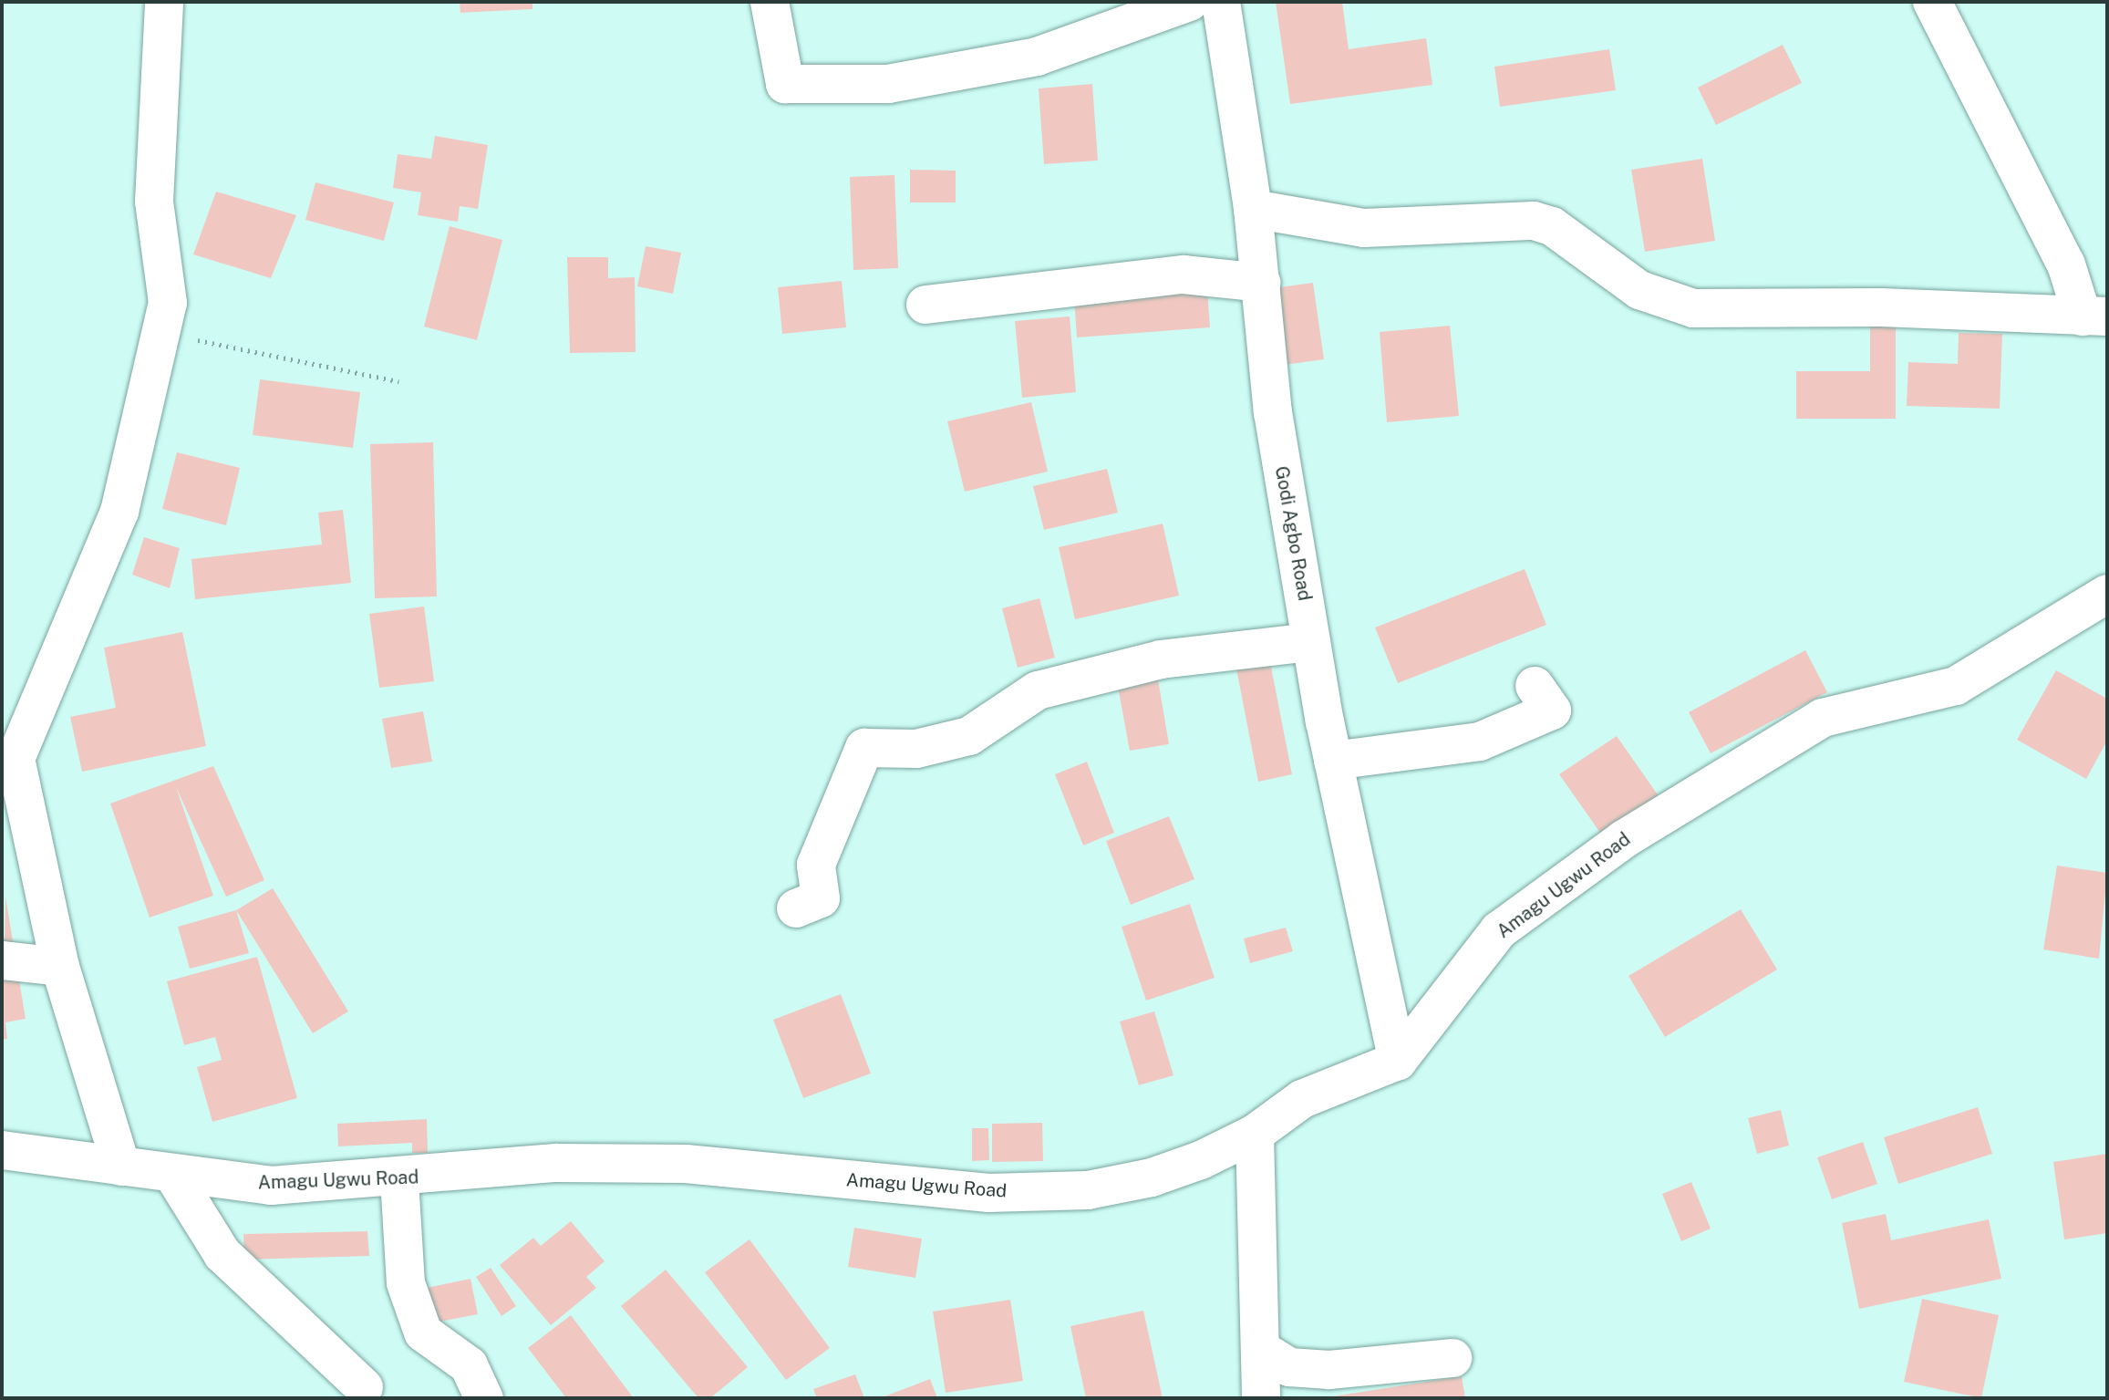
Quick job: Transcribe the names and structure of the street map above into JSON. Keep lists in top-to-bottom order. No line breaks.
{"streets":{"street":["Godi Agbo Road","Amagu Ugwu Road"]},"crossings":[["Godi Agbo Road","Amagu Ugwu Road"]]}
